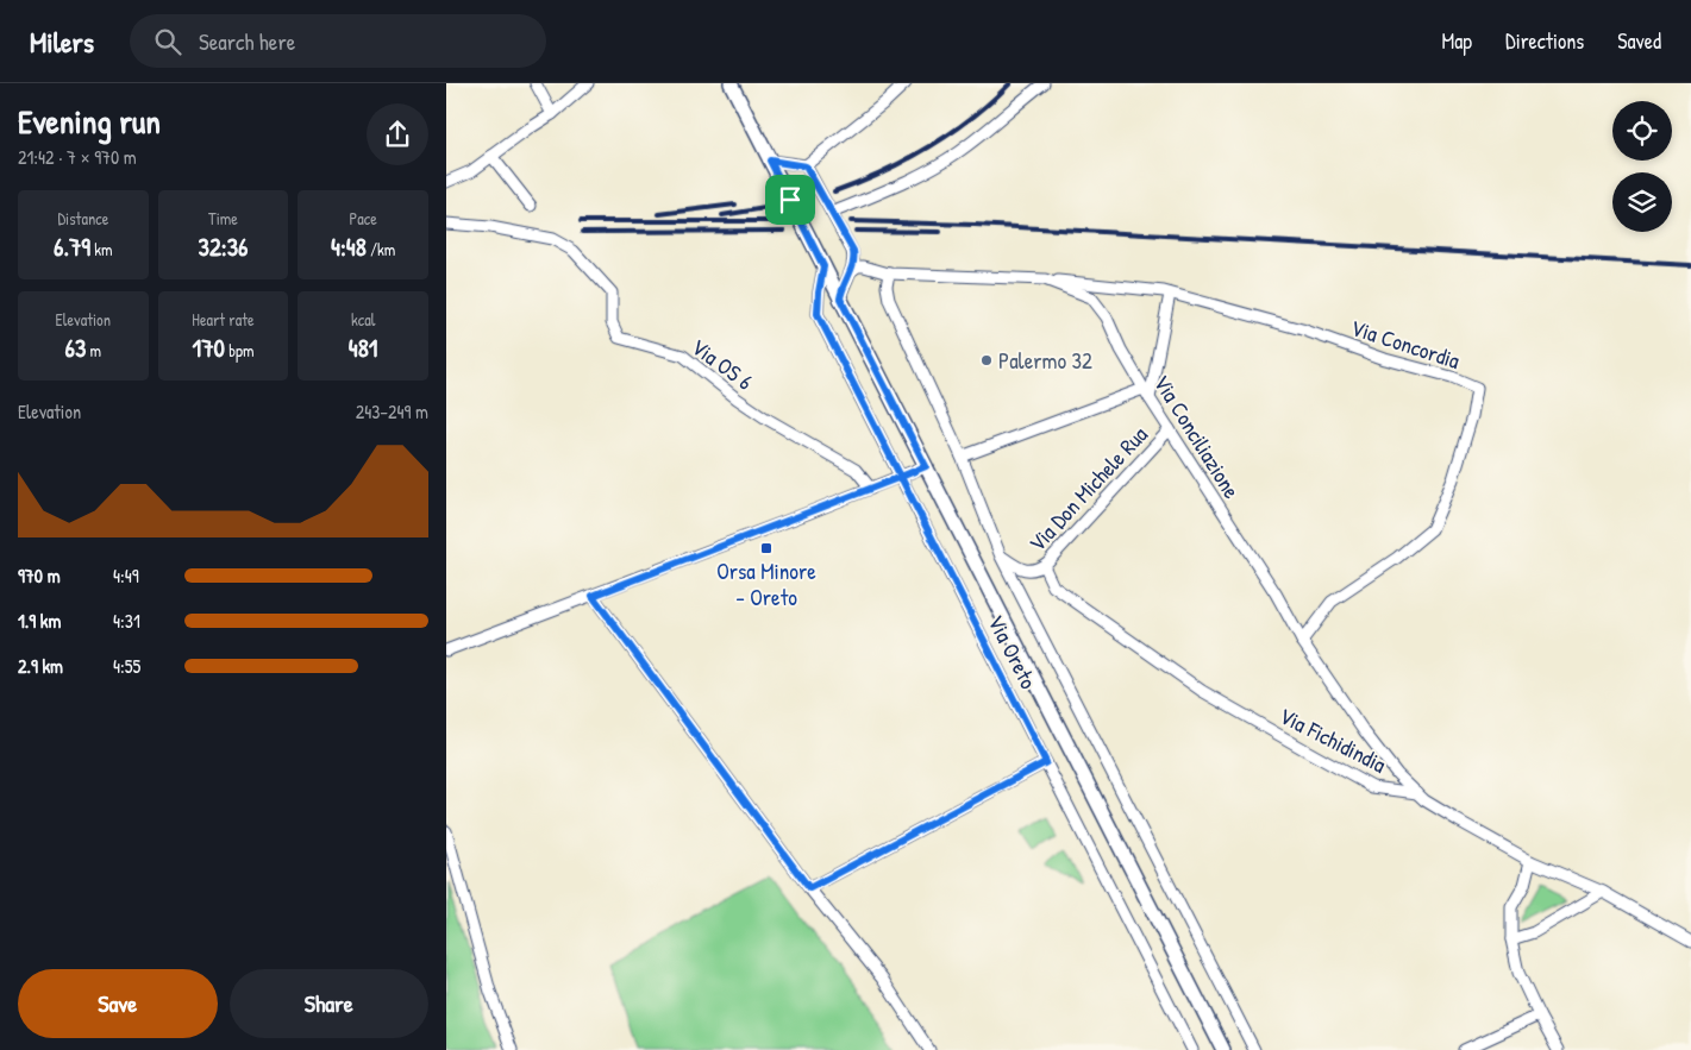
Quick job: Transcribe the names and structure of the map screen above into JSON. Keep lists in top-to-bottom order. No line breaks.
{"streets":{"street":["Via Concordia","Via OS 6","Via Conciliazione","Via Don Michele Rua","Via Oreto","Via Fichidindia"]},"crossings":[["Via Concordia","Via Conciliazione"],["Via Conciliazione","Via Don Michele Rua"],["Via Conciliazione","Via Oreto"],["Via Conciliazione","Via Fichidindia"],["Via Don Michele Rua","Via Oreto"],["Via Don Michele Rua","Via Fichidindia"]],"places":{"other":["Palermo 32"],"transit":["Orsa Minore - Oreto"]},"page":{"header":"Milers","search":"Search here","nav":["Map","Directions","Saved"],"heading":["Evening run","21:42 · 7 × 970 m"],"stats":[["Distance","6.79 km"],["Time","32:36"],["Pace","4:48 /km"],["Elevation","63 m"],["Heart rate","170 bpm"],["kcal","481"]],"chart":["Elevation","243–249 m"],"list":[{"name":"970 m","note":"4:49"},{"name":"1.9 km","note":"4:31"},{"name":"2.9 km","note":"4:55"}],"buttons":["Save","Share"]}}
